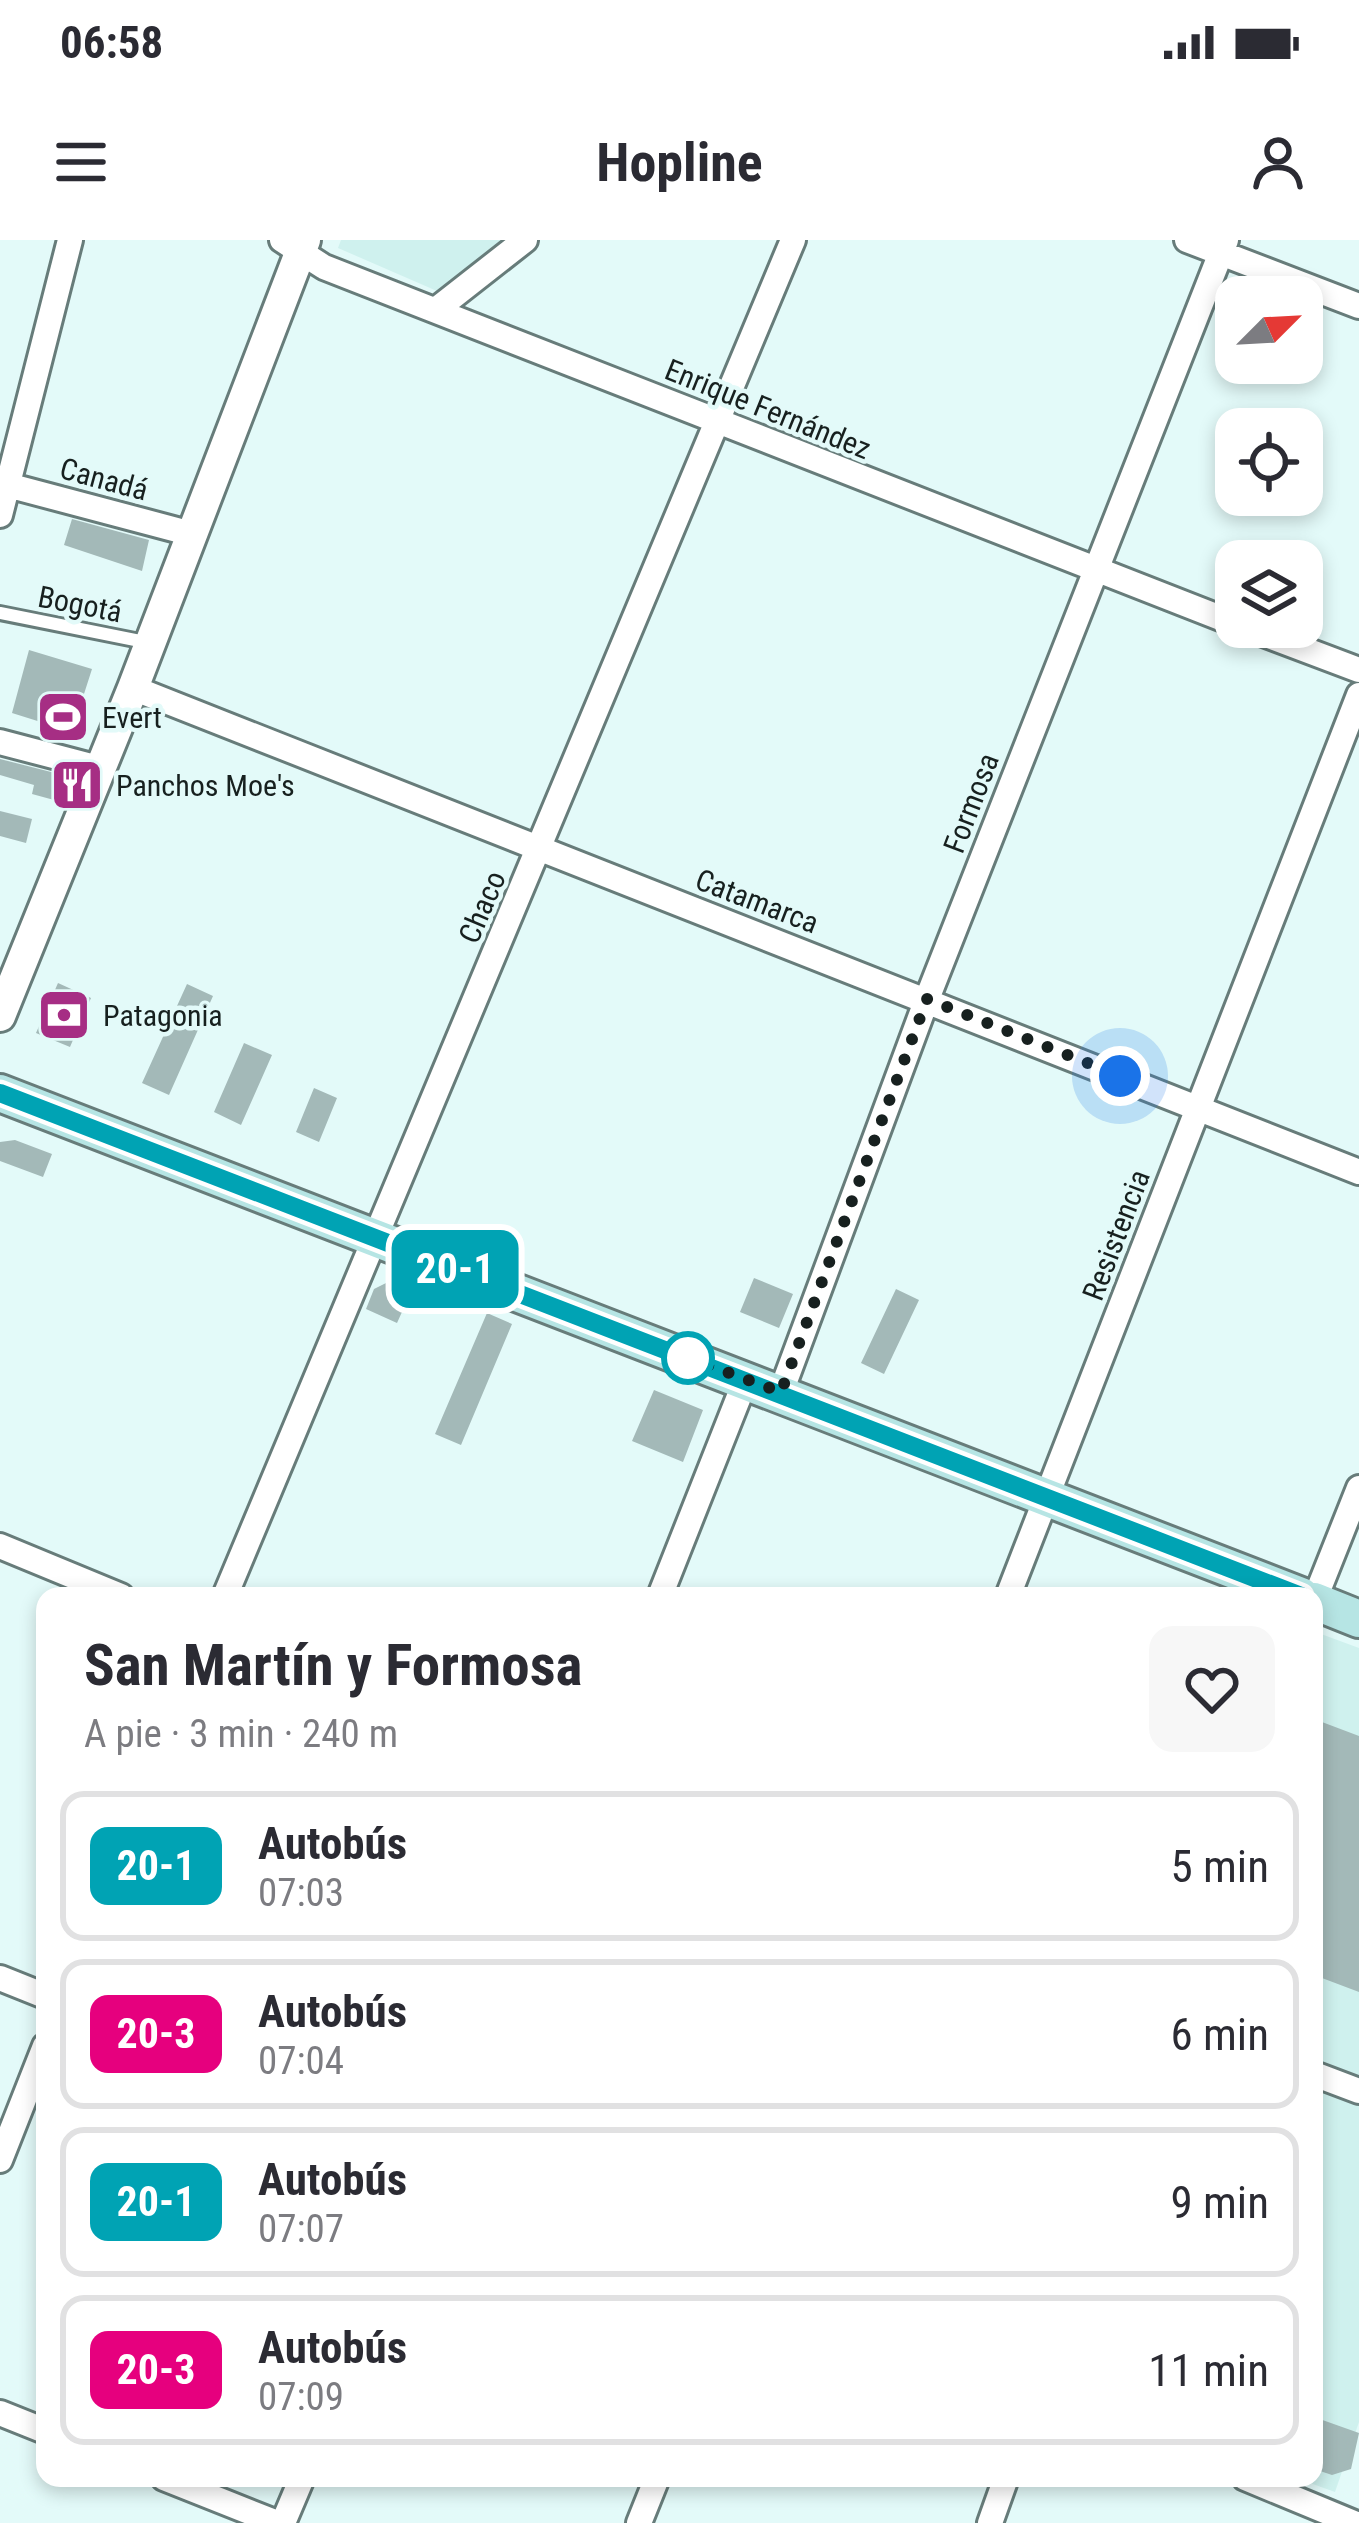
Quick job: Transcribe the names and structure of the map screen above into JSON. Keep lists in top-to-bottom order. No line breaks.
{"streets":{"street":["Enrique Fernández","Canadá","Formosa","Catamarca","Chaco","Resistencia"],"lane":["Bogotá"]},"crossings":[["Enrique Fernández","Formosa"],["Enrique Fernández","Chaco"],["Formosa","Catamarca"],["Catamarca","Chaco"],["Catamarca","Resistencia"]],"places":{"sports":["Evert"],"restaurant":["Panchos Moe's"],"bank":["Patagonia"]},"lines":["bus line 20-1"],"north":"top right","page":{"status":"06:58","header":"Hopline","on_map":"20-1","heading":["San Martín y Formosa","A pie · 3 min · 240 m"],"list":[{"mark":"20-1","name":"Autobús","note":"07:03","value":"5 min"},{"mark":"20-3","name":"Autobús","note":"07:04","value":"6 min"},{"mark":"20-1","name":"Autobús","note":"07:07","value":"9 min"},{"mark":"20-3","name":"Autobús","note":"07:09","value":"11 min"}]}}
